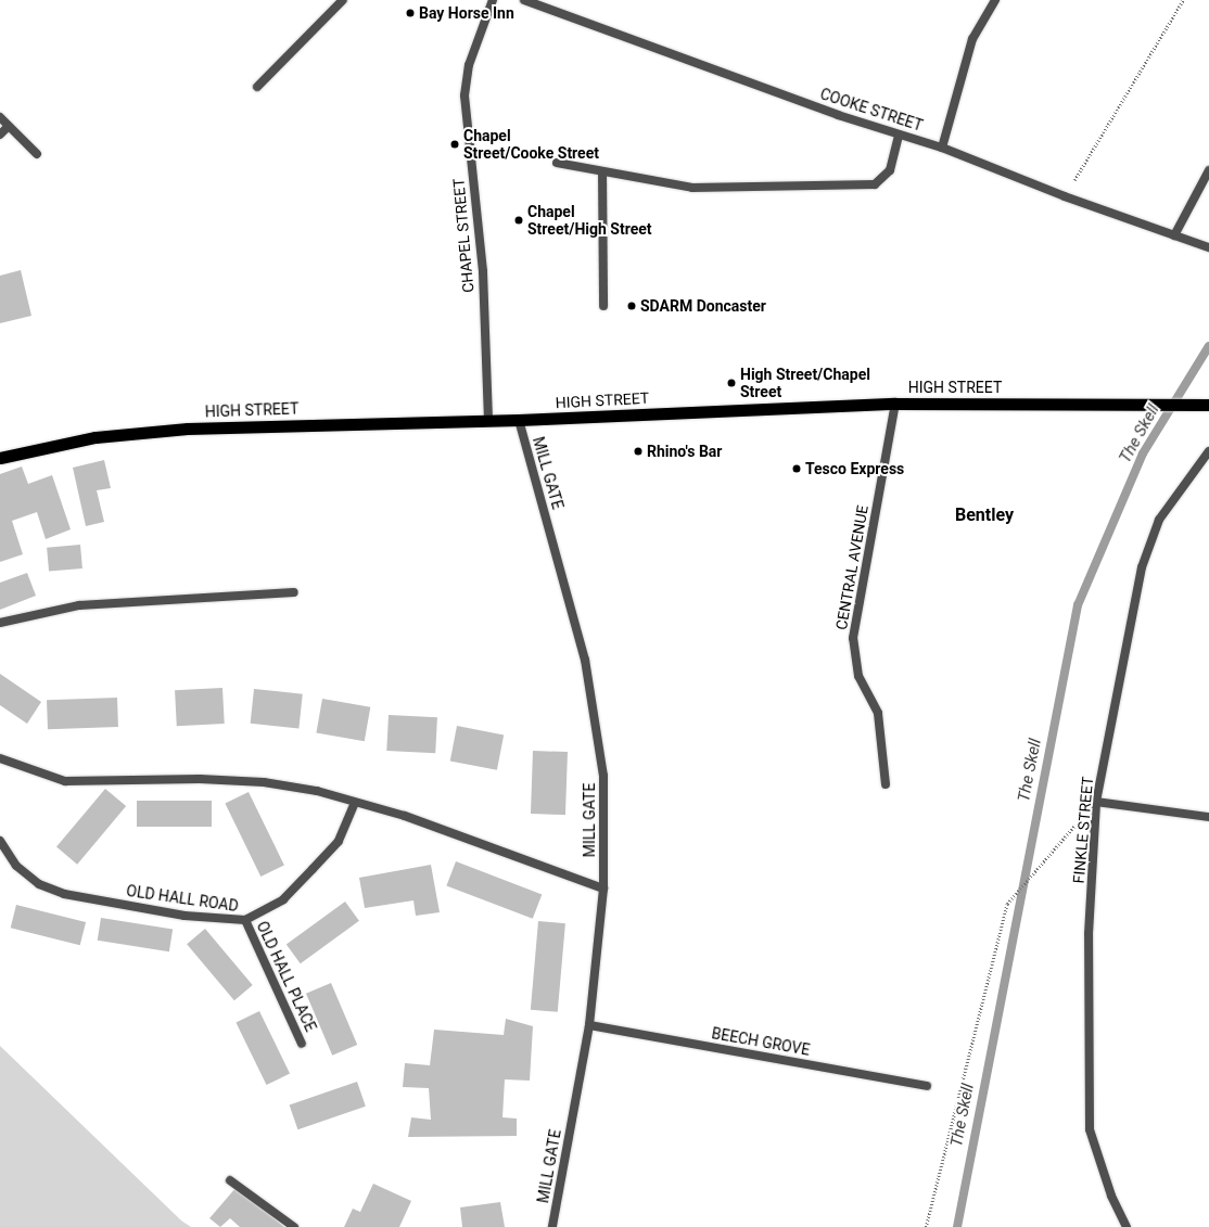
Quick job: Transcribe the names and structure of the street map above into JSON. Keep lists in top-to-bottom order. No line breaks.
{"streets":{"highway":["HIGH STREET"],"street":["COOKE STREET","CHAPEL STREET","MILL GATE","CENTRAL AVENUE","FINKLE STREET","OLD HALL ROAD","OLD HALL PLACE","BEECH GROVE"]},"crossings":[["CHAPEL STREET","HIGH STREET"],["HIGH STREET","MILL GATE"],["HIGH STREET","CENTRAL AVENUE"],["MILL GATE","BEECH GROVE"],["OLD HALL ROAD","OLD HALL PLACE"]],"districts":["Bentley"],"water":["The Skell"],"places":["Bay Horse Inn","Chapel Street/Cooke Street","Chapel Street/High Street","SDARM Doncaster","High Street/Chapel Street","Rhino's Bar","Tesco Express"]}
